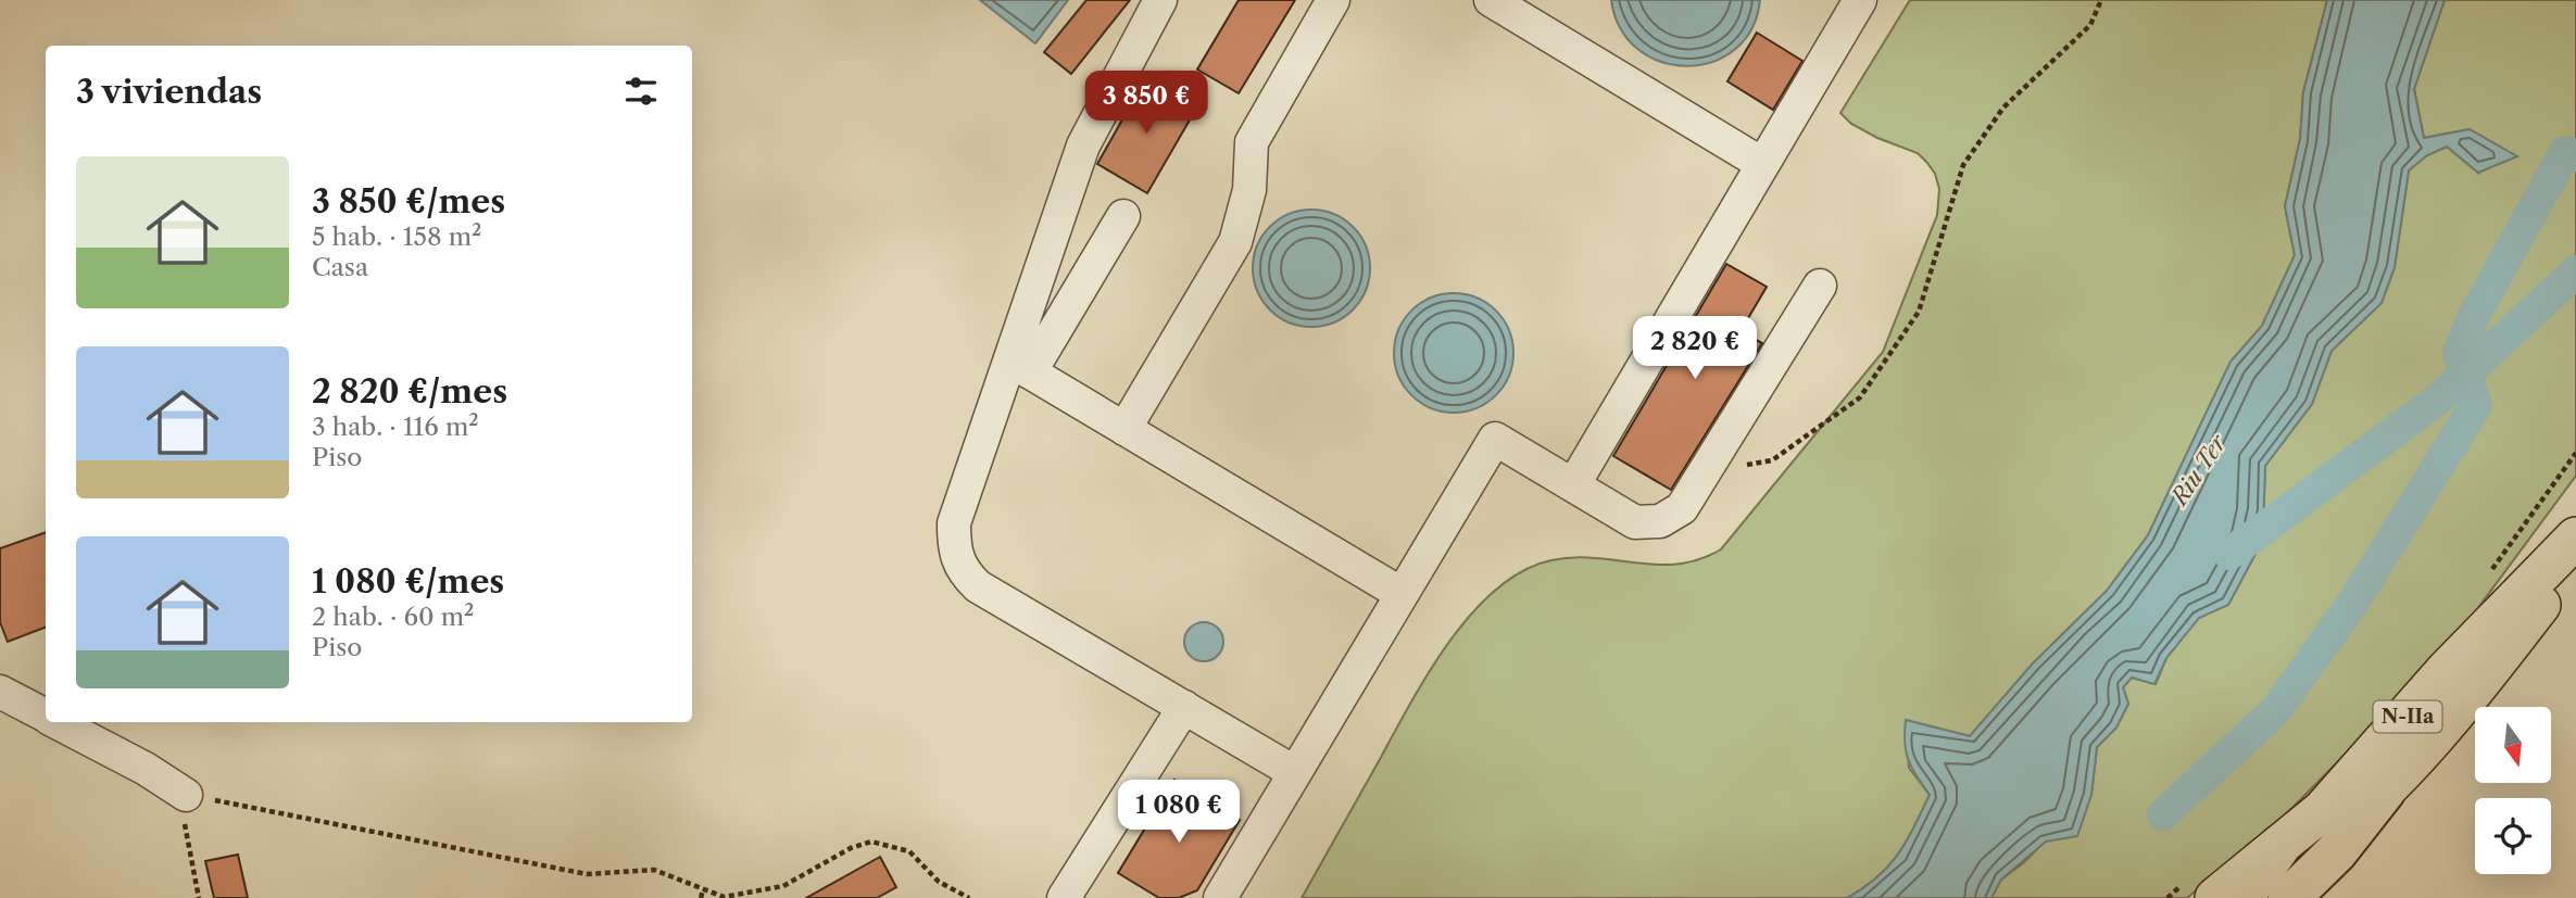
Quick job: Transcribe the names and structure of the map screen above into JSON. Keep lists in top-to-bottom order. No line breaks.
{"streets":{"main road":["N-IIa"]},"water":["Riu Ter"],"north":"bottom","page":{"heading":"3 viviendas","price":["3 850 €","2 820 €","1 080 €"],"list":[{"name":"3 850 €/mes","note":"5 hab. · 158 m² · Casa"},{"name":"2 820 €/mes","note":"3 hab. · 116 m² · Piso"},{"name":"1 080 €/mes","note":"2 hab. · 60 m² · Piso"}]}}
